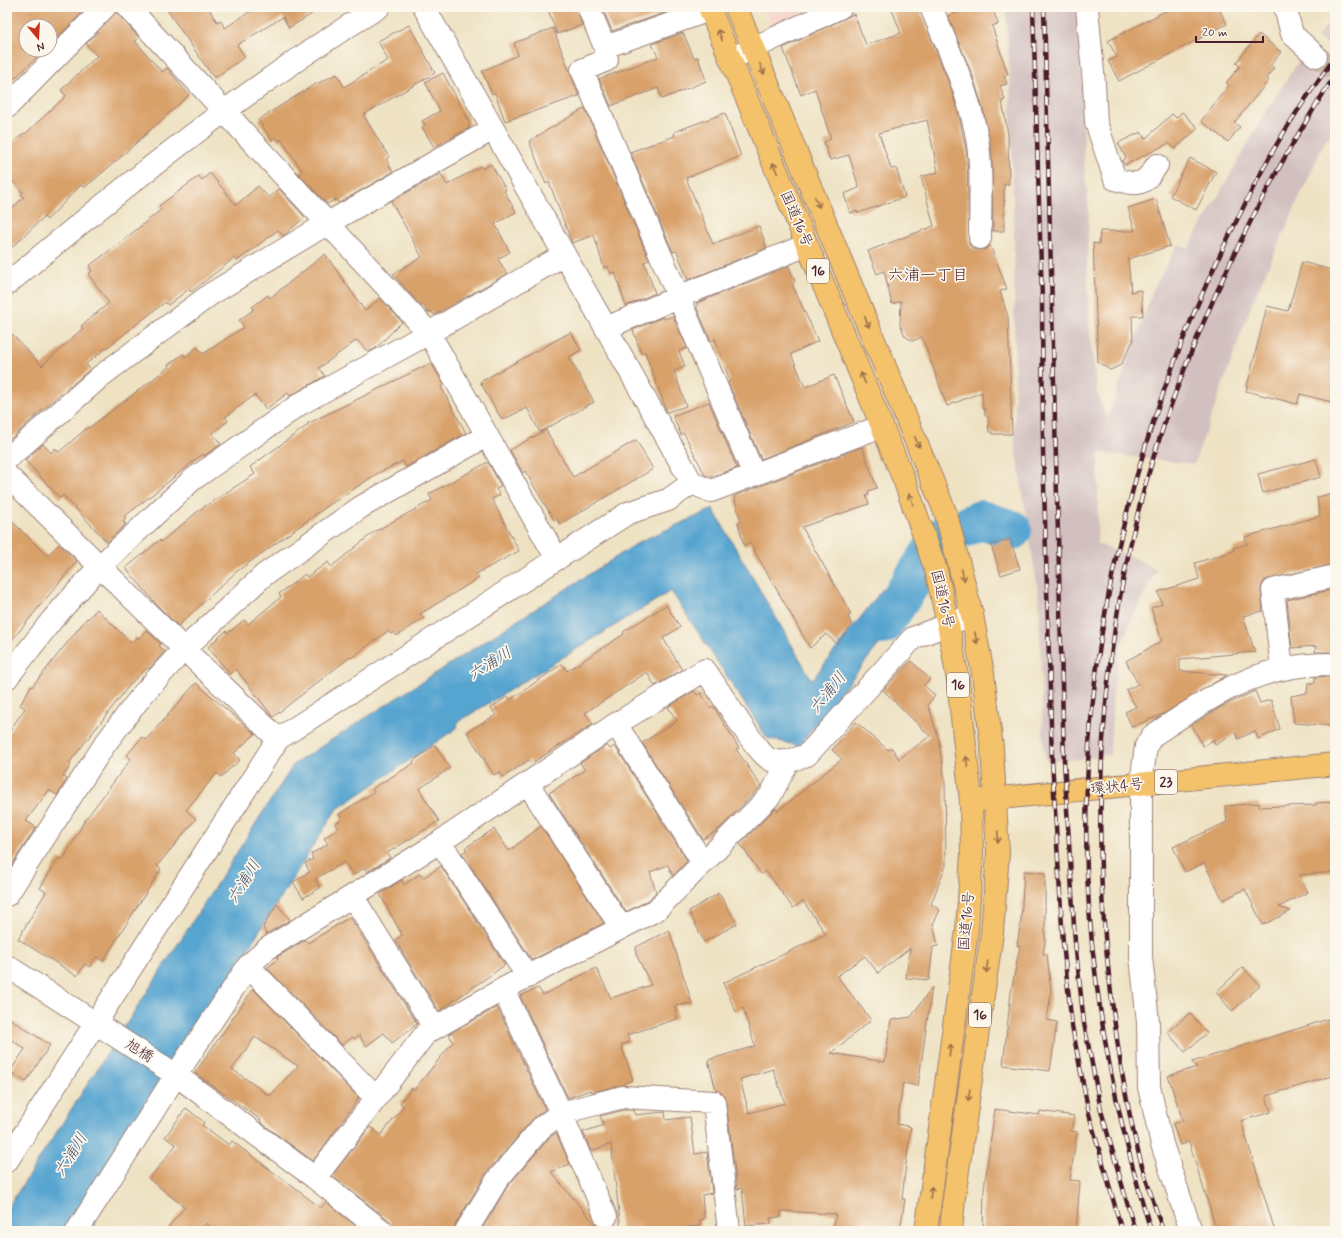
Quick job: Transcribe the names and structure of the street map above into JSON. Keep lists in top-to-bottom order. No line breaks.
{"streets":{"main road":["国道16号","16","23","環状4号"],"street":["旭橋"]},"crossings":[["国道16号","環状4号"]],"districts":["六浦一丁目"],"water":["六浦川"],"scale_bar":"20 m","north":"bottom"}
